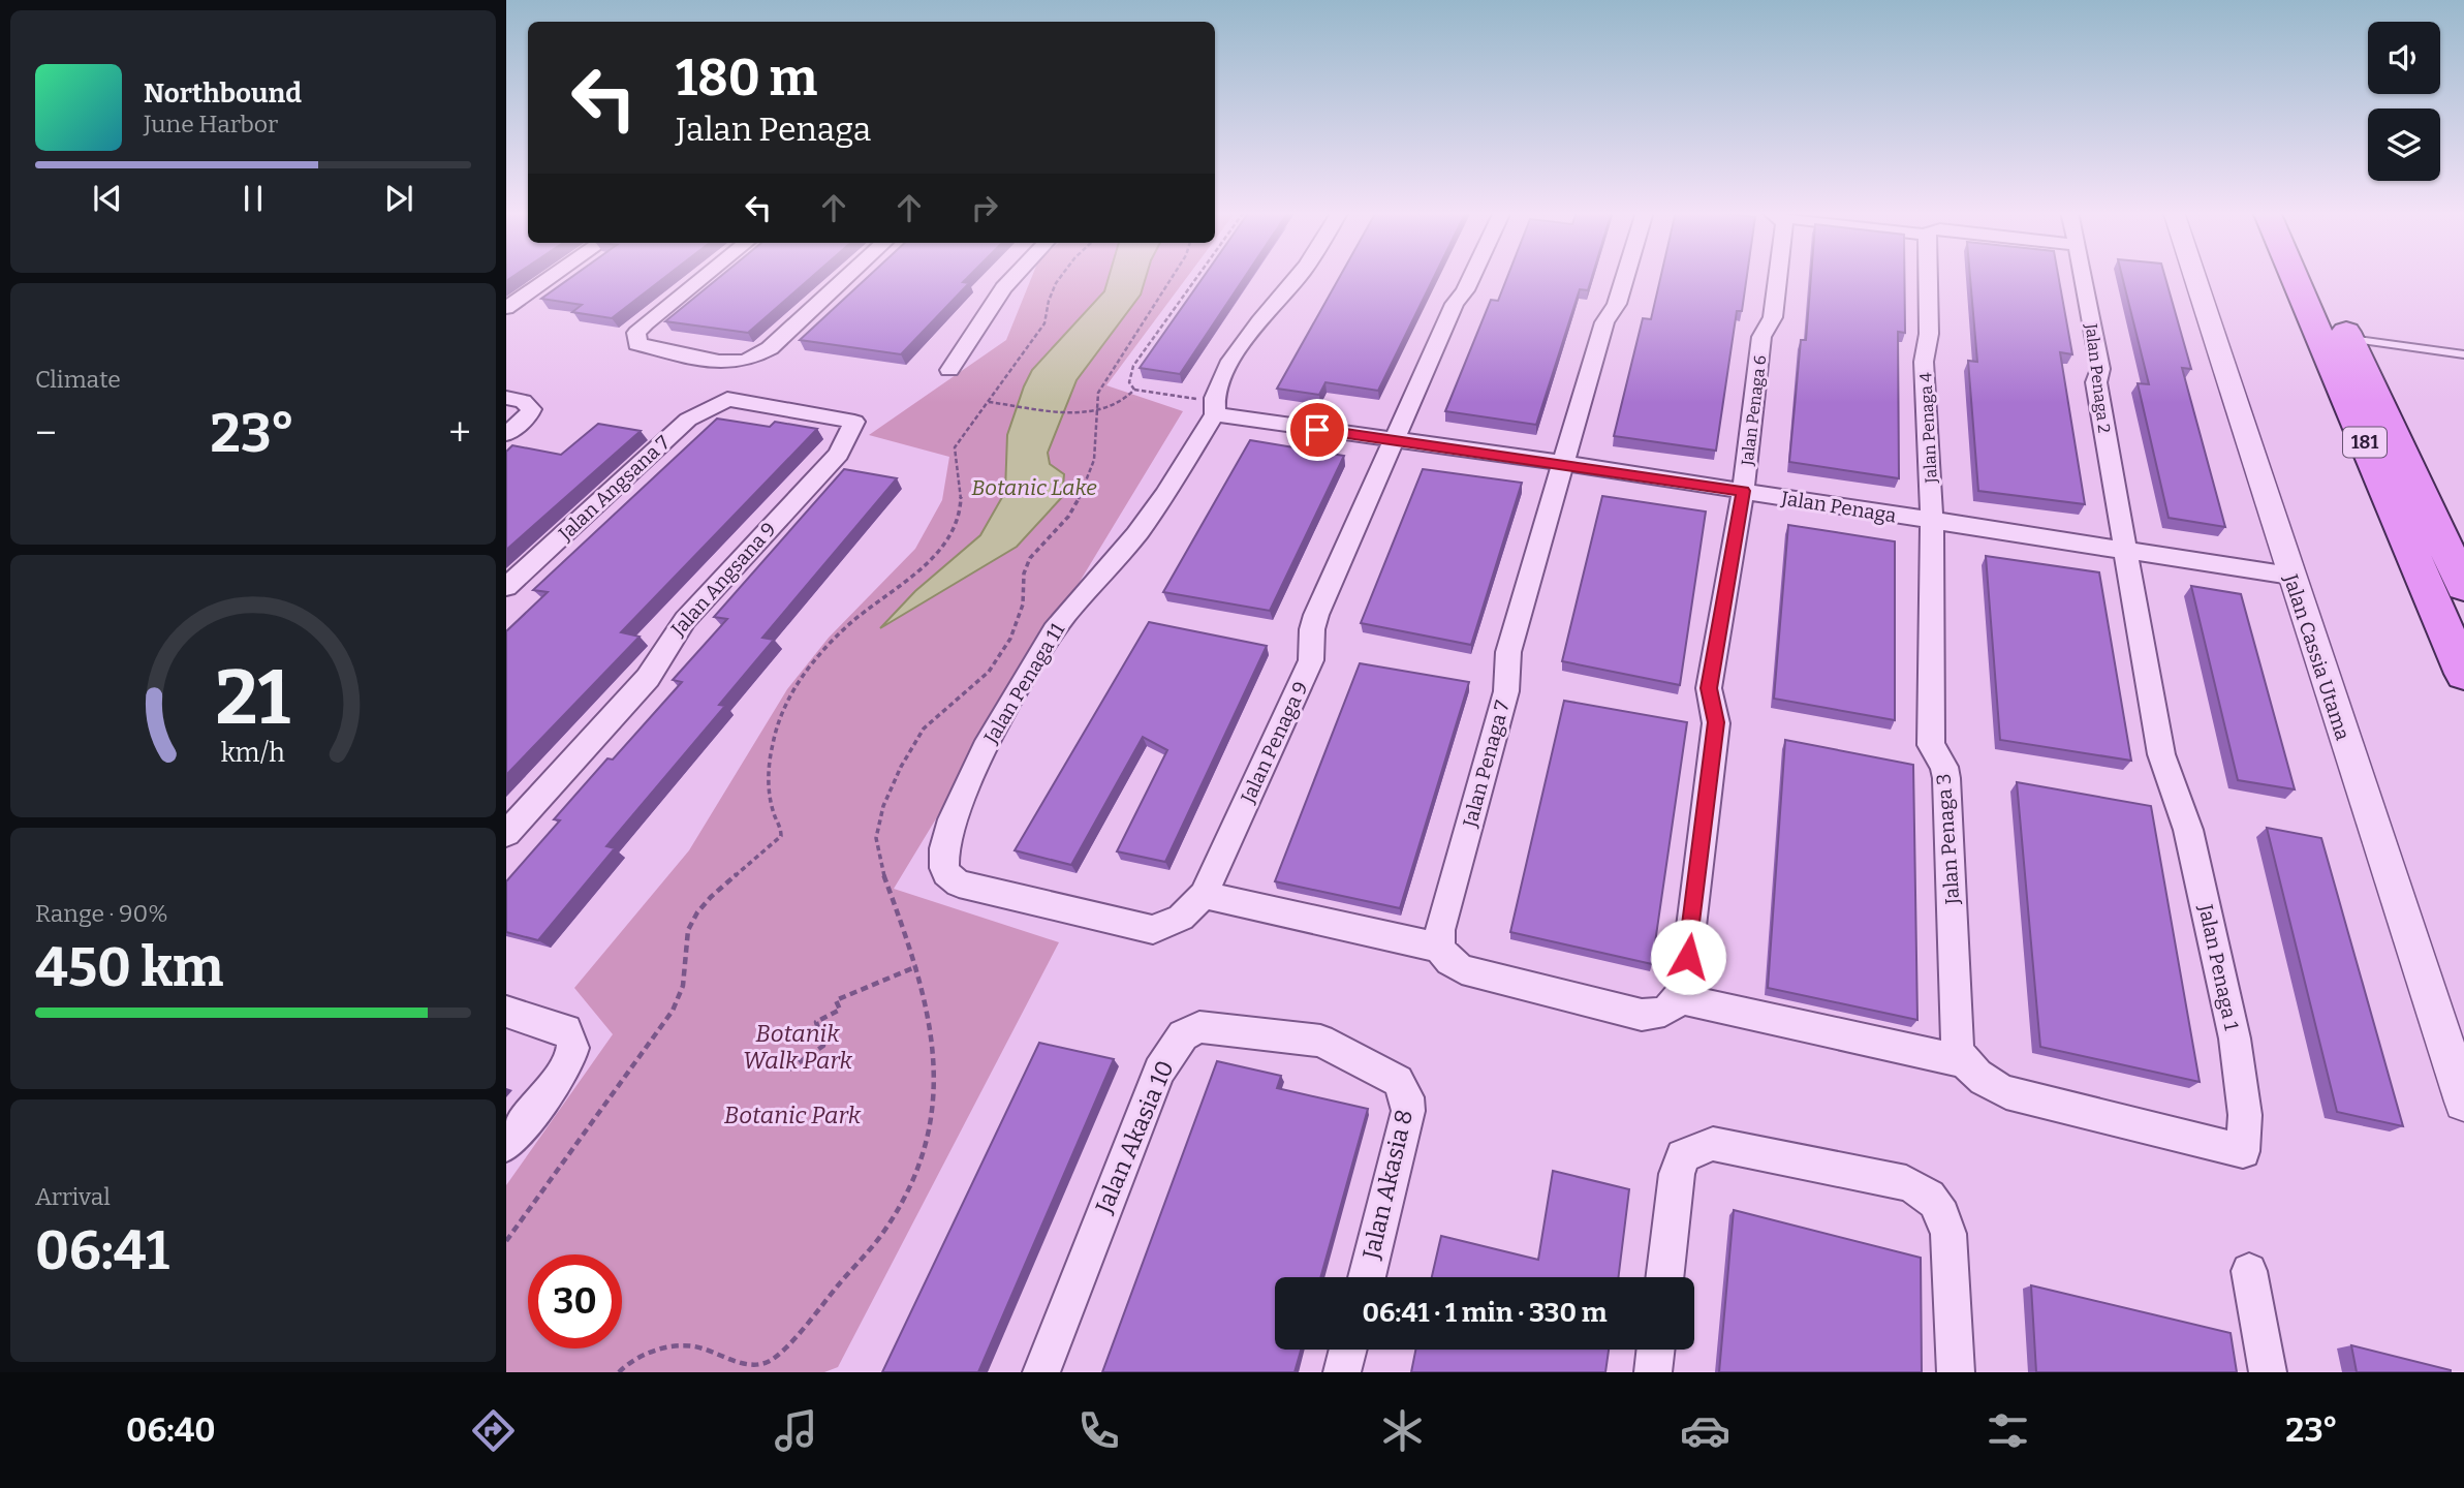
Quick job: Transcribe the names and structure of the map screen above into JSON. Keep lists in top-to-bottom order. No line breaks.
{"streets":{"main road":["181"],"street":["Jalan Penaga 2","Jalan Penaga 6","Jalan Penaga 4","Jalan Angsana 7","Jalan Penaga","Jalan Angsana 9","Jalan Cassia Utama","Jalan Penaga 11","Jalan Penaga 9","Jalan Penaga 7","Jalan Penaga 3","Jalan Penaga 1","Jalan Akasia 10","Jalan Akasia 8"]},"crossings":[["Jalan Penaga 2","Jalan Penaga"],["Jalan Penaga 2","Jalan Penaga 1"],["Jalan Penaga 6","Jalan Penaga"],["Jalan Penaga 4","Jalan Penaga"],["Jalan Penaga 4","Jalan Penaga 3"],["Jalan Angsana 7","Jalan Angsana 9"],["Jalan Penaga","Jalan Cassia Utama"],["Jalan Penaga","Jalan Penaga 11"],["Jalan Penaga","Jalan Penaga 9"],["Jalan Penaga","Jalan Penaga 7"],["Jalan Penaga","Jalan Penaga 3"],["Jalan Penaga","Jalan Penaga 1"],["Jalan Penaga 11","Jalan Penaga 9"],["Jalan Penaga 3","Jalan Penaga 1"],["Jalan Akasia 10","Jalan Akasia 8"]],"water":["Botanic Lake"],"parks":["Botanik Walk Park","Botanic Park"],"page":{"turn":["180 m","Jalan Penaga"],"song":["Northbound","June Harbor"],"tile":["Climate",["Range · 90%","450 km"],["Arrival","06:41"]],"heat":["−","23°","+"],"limit":"30","trip":"06:41 · 1 min · 330 m","tabs":["06:40","23°"],"gauge":["21","km/h"]}}
